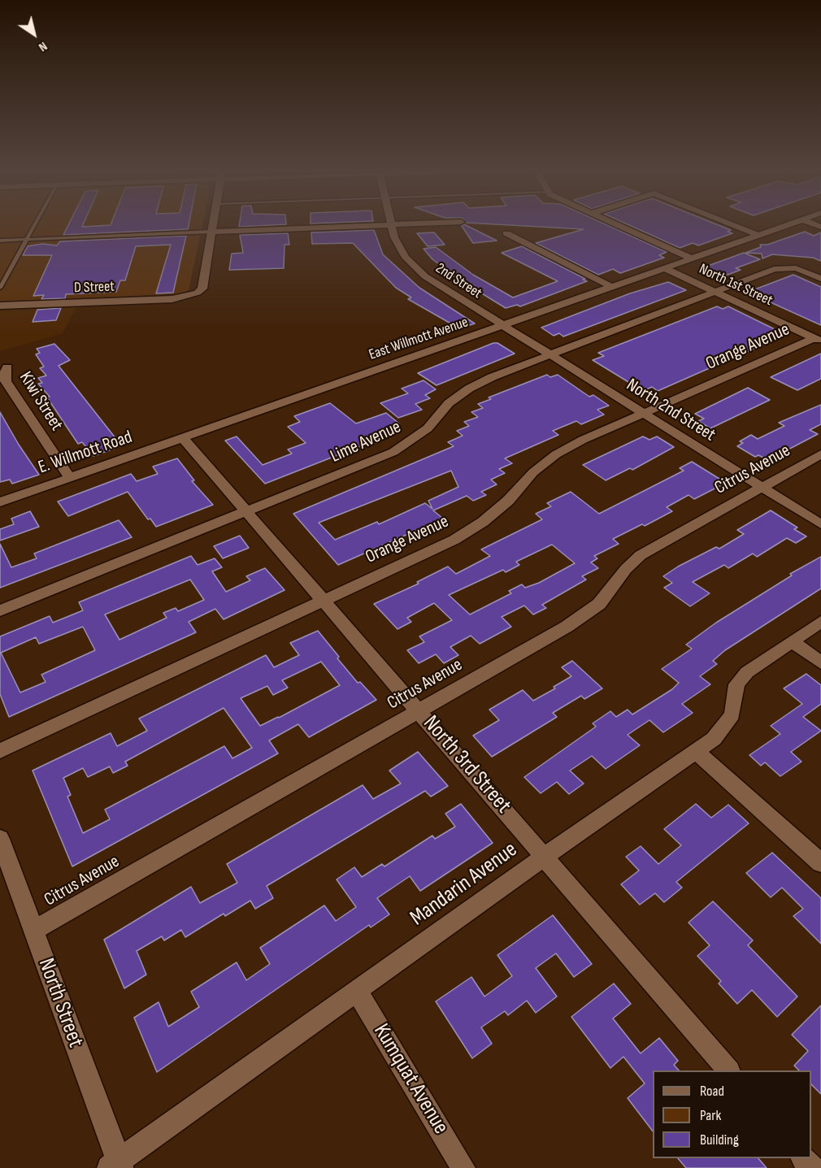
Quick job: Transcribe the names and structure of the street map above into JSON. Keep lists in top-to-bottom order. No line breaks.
{"streets":{"street":["2nd Street","North 1st Street","D Street","East Willmott Avenue","Orange Avenue","Kiwi Street","North 2nd Street","Lime Avenue","E. Willmott Road","Citrus Avenue","North 3rd Street","Mandarin Avenue","North Street","Kumquat Avenue"]},"crossings":[["2nd Street","East Willmott Avenue"],["2nd Street","North 2nd Street"],["North 1st Street","East Willmott Avenue"],["North 1st Street","Orange Avenue"],["North 1st Street","Lime Avenue"],["East Willmott Avenue","North 2nd Street"],["East Willmott Avenue","E. Willmott Road"],["East Willmott Avenue","North 3rd Street"],["Orange Avenue","North 2nd Street"],["Orange Avenue","North 3rd Street"],["Kiwi Street","E. Willmott Road"],["North 2nd Street","Lime Avenue"],["North 2nd Street","Citrus Avenue"],["Lime Avenue","North 3rd Street"],["E. Willmott Road","North 3rd Street"],["Citrus Avenue","North 3rd Street"],["Citrus Avenue","North Street"],["North 3rd Street","Mandarin Avenue"],["Mandarin Avenue","North Street"],["Mandarin Avenue","Kumquat Avenue"]],"legend":["Road","Park","Building"],"north":"bottom right"}
